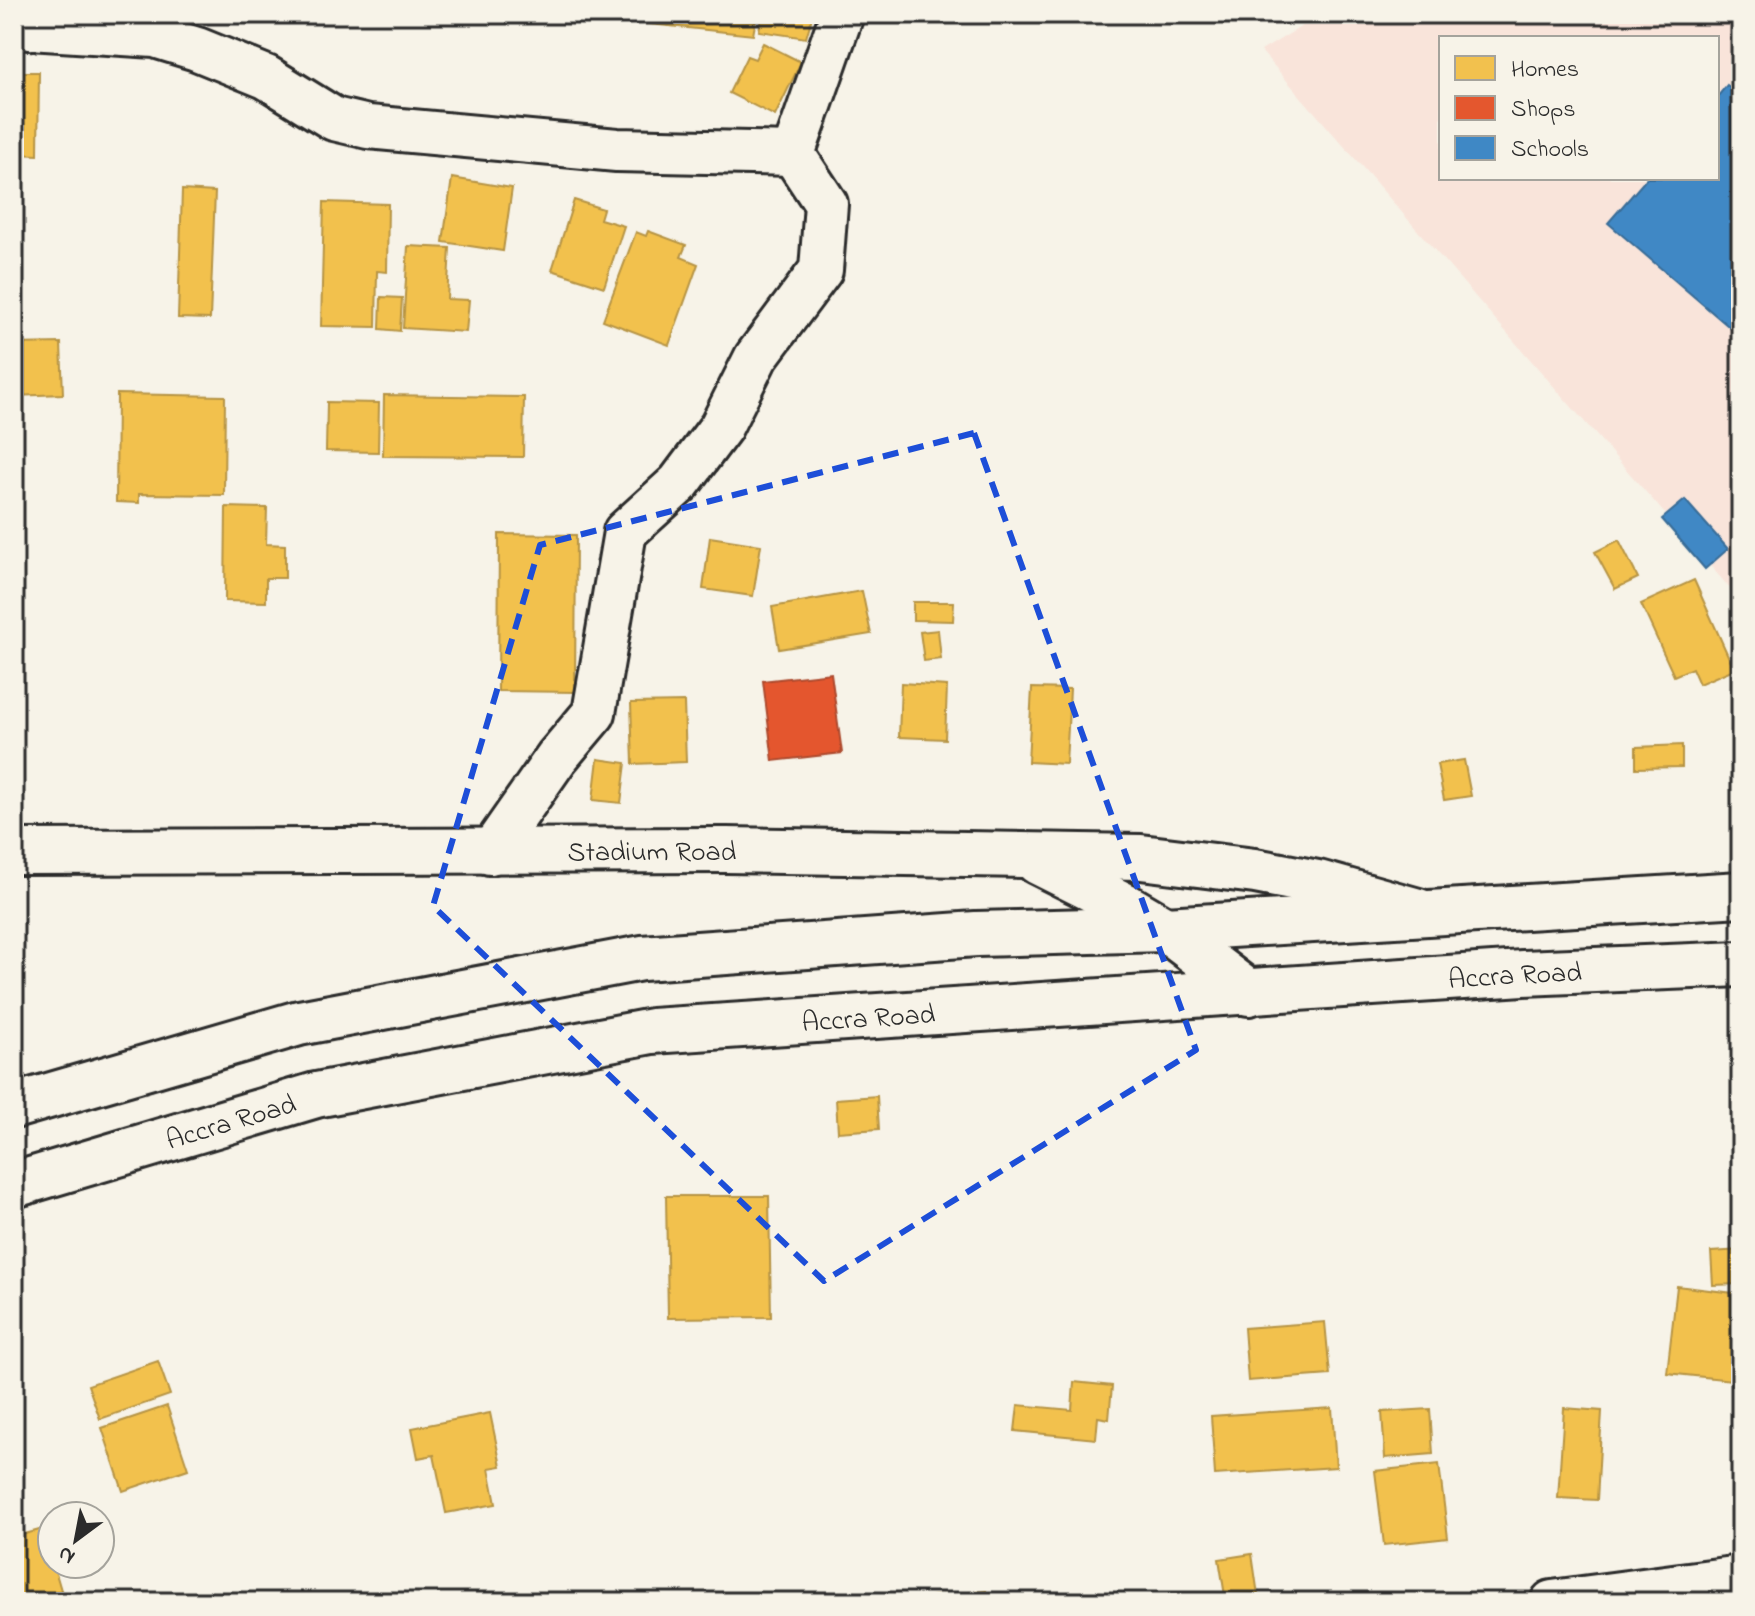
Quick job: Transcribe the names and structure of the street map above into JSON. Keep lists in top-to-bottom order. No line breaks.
{"streets":{"main road":["Stadium Road","Accra Road"]},"crossings":[["Stadium Road","Accra Road"]],"legend":["Homes","Shops","Schools"],"north":"bottom left"}
